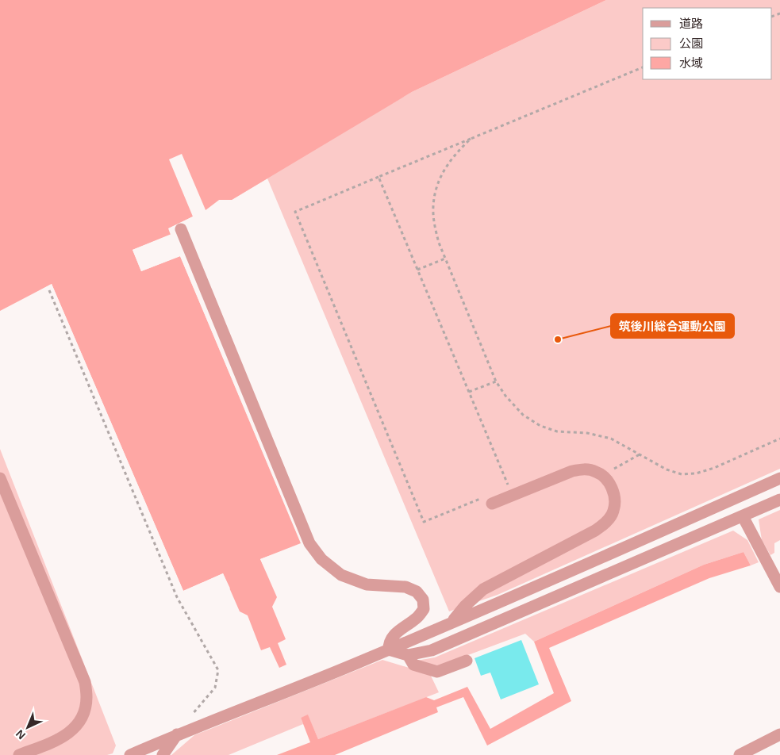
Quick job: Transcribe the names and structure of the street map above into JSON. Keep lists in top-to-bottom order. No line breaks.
{"places":["筑後川総合運動公園"],"legend":["道路","公園","水域"],"north":"bottom left"}
